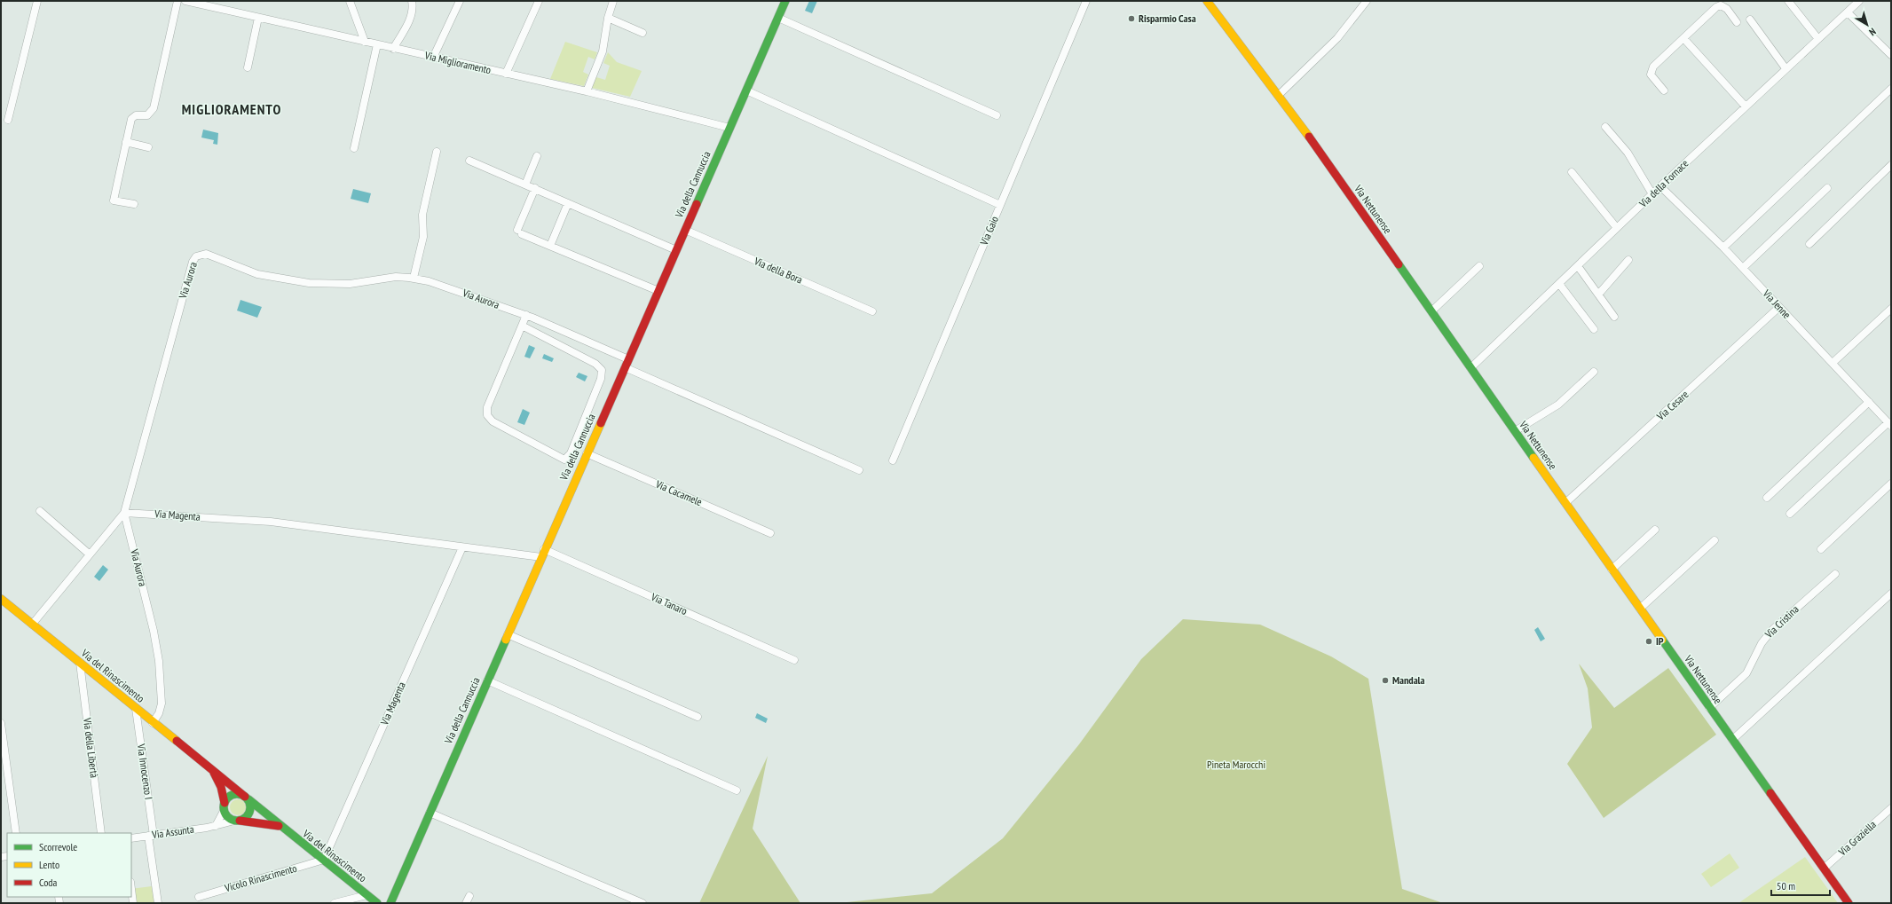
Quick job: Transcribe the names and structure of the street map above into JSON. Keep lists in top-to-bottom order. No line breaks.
{"streets":{"street":["Via Miglioramento","Via della Fornace","Via della Cannuccia","Via Nettunense","Via Gaio","Via della Bora","Via Aurora","Via Jenne","Via Cesare","Via Cacamele","Via Magenta","Via Tanaro","Via Cristina","Via del Rinascimento","Via della Libertà","Via Innocenzo I","Via Assunta","Via Graziella","Vicolo Rinascimento"]},"crossings":[["Via Miglioramento","Via della Cannuccia"],["Via della Fornace","Via Nettunense"],["Via della Fornace","Via Jenne"],["Via della Cannuccia","Via della Bora"],["Via della Cannuccia","Via Aurora"],["Via della Cannuccia","Via Cacamele"],["Via della Cannuccia","Via Magenta"],["Via della Cannuccia","Via Tanaro"],["Via Nettunense","Via Cesare"],["Via Nettunense","Via Cristina"],["Via Nettunense","Via Graziella"],["Via Aurora","Via Magenta"],["Via Aurora","Via del Rinascimento"],["Via Jenne","Via Cesare"],["Via Magenta","Via del Rinascimento"],["Via Magenta","Vicolo Rinascimento"],["Via del Rinascimento","Via della Libertà"],["Via del Rinascimento","Via Innocenzo I"],["Via del Rinascimento","Via Assunta"],["Via del Rinascimento","Vicolo Rinascimento"],["Via Innocenzo I","Via Assunta"]],"districts":["MIGLIORAMENTO"],"parks":["Pineta Marocchi"],"places":["Risparmio Casa","IP","Mandala"],"legend":["Scorrevole","Lento","Coda"],"scale_bar":"50 m","north":"bottom right"}
